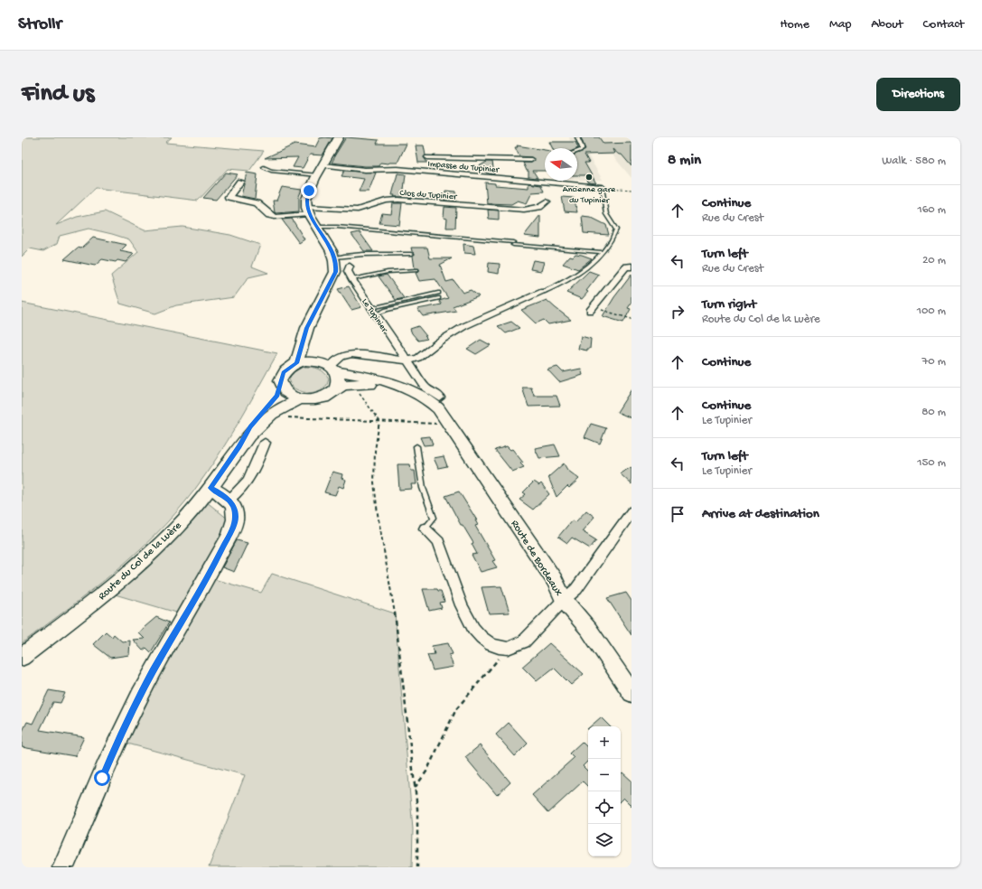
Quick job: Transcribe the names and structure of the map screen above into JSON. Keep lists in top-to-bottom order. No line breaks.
{"streets":{"main road":["Route de Bordeaux","Route du Col de la Luère"],"street":["Impasse du Tupinier","Clos du Tupinier","Le Tupinier"]},"crossings":[["Route de Bordeaux","Route du Col de la Luère"]],"places":["Ancienne gare du Tupinier"],"north":"left","page":{"header":"Strollr","nav":["Home","Map","About","Contact"],"buttons":"Directions","title":"Find us","heading":["8 min","Walk · 580 m"],"list":[["Continue","Rue du Crest","160 m"],["Turn left","Rue du Crest","20 m"],["Turn right","Route du Col de la Luère","100 m"],["Continue","70 m"],["Continue","Le Tupinier","80 m"],["Turn left","Le Tupinier","150 m"],"Arrive at destination"],"map_buttons":["+","−"]}}
